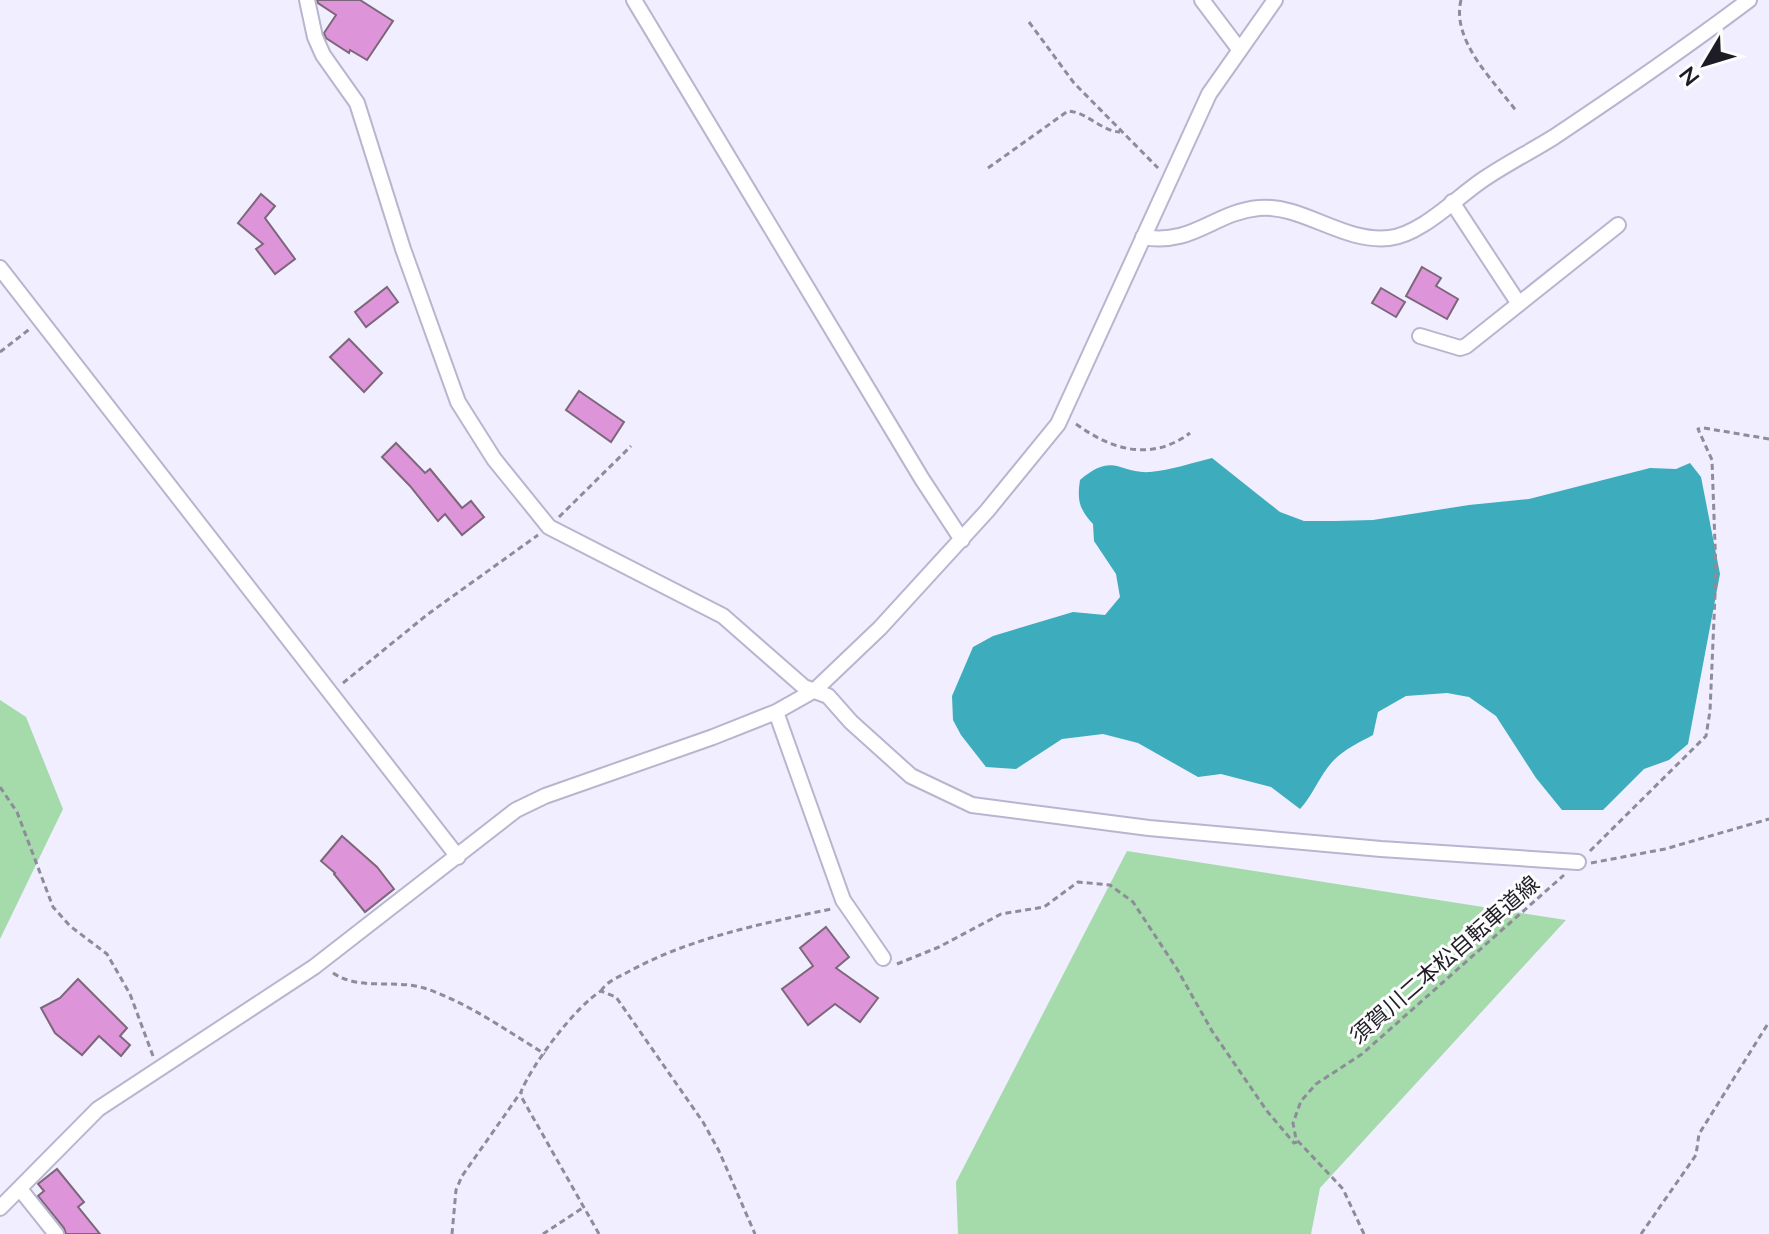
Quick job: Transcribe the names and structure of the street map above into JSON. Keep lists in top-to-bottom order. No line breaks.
{"streets":{"path":["須賀川二本松自転車道線"]},"north":"bottom left"}
